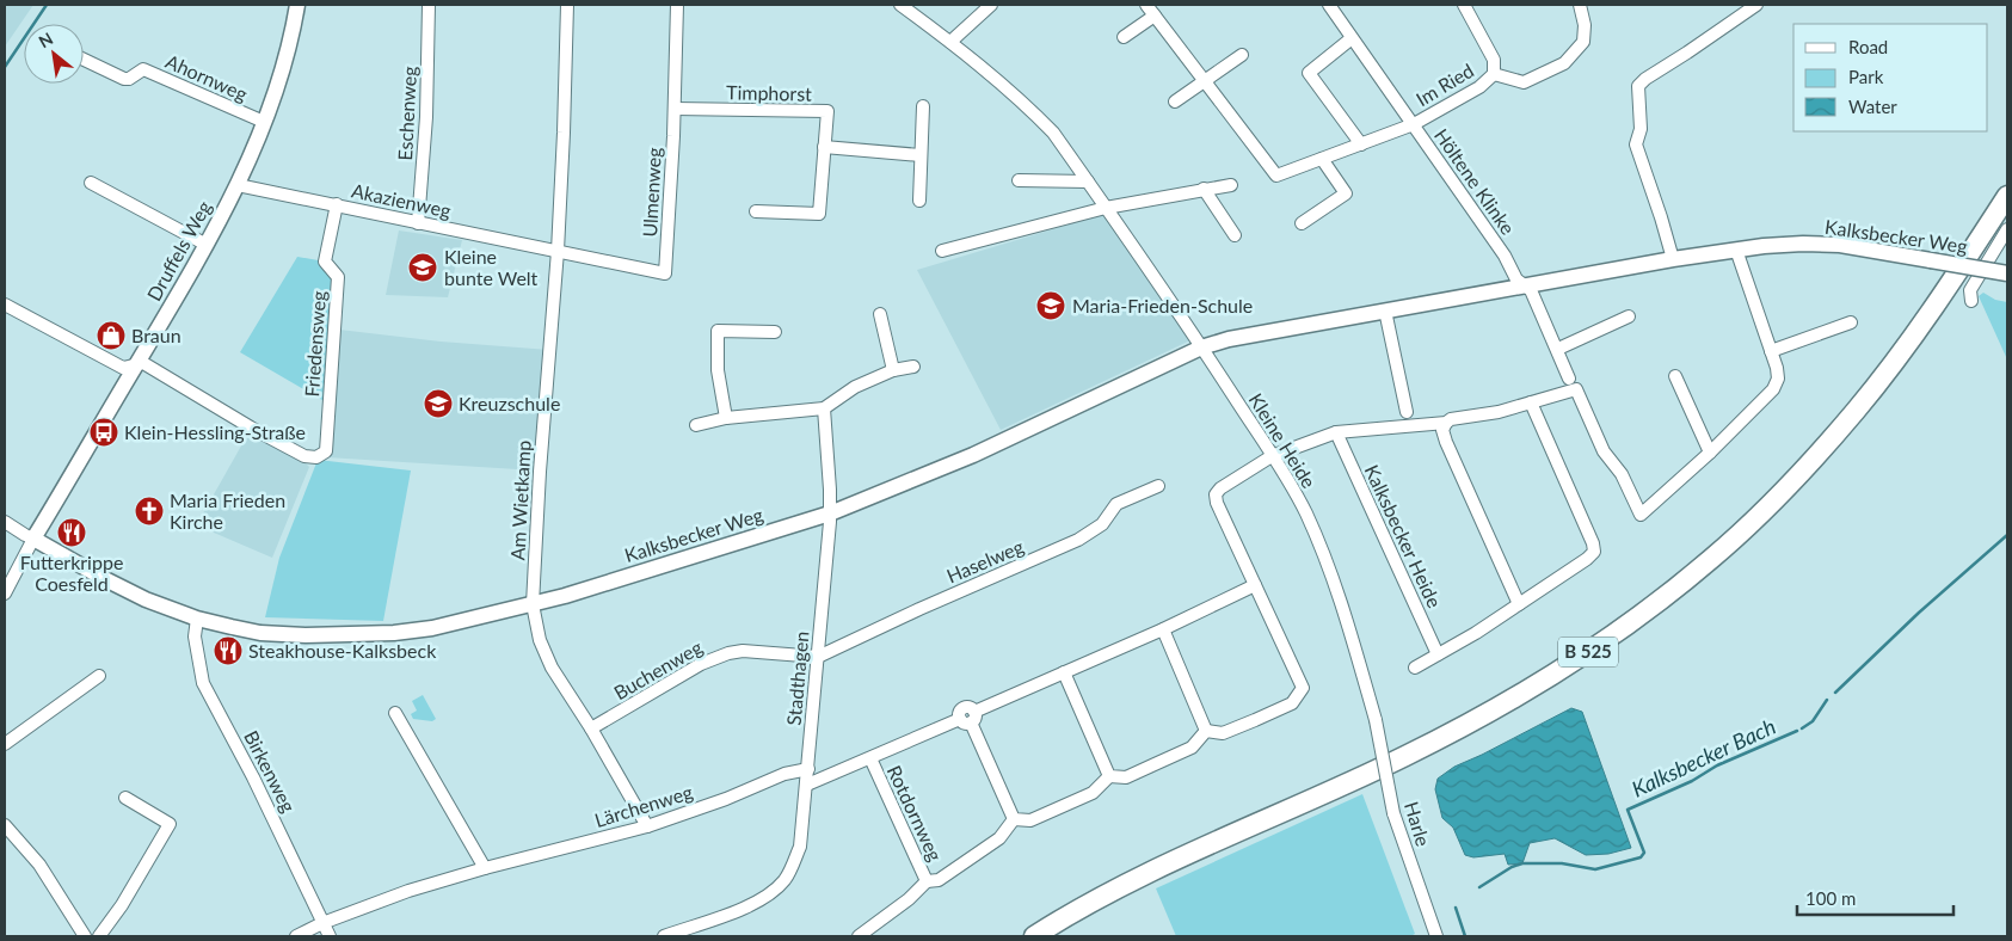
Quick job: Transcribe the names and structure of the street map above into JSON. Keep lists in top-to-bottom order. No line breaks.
{"streets":{"main road":["B 525"],"street":["Ahornweg","Im Ried","Timphorst","Eschenweg","Höltene Klinke","Ulmenweg","Akazienweg","Kalksbecker Weg","Druffels Weg","Friedensweg","Kleine Heide","Am Wietkamp","Kalksbecker Heide","Haselweg","Buchenweg","Stadthagen","Birkenweg","Lärchenweg","Rotdornweg","Harle"]},"crossings":[["Ahornweg","Druffels Weg"],["Im Ried","Höltene Klinke"],["Timphorst","Ulmenweg"],["Eschenweg","Akazienweg"],["Höltene Klinke","Kalksbecker Weg"],["Ulmenweg","Akazienweg"],["Ulmenweg","Am Wietkamp"],["Akazienweg","Druffels Weg"],["Akazienweg","Friedensweg"],["Akazienweg","Am Wietkamp"],["Kalksbecker Weg","Druffels Weg"],["Kalksbecker Weg","Kleine Heide"],["Kalksbecker Weg","Am Wietkamp"],["Kalksbecker Weg","Stadthagen"],["Kalksbecker Weg","Birkenweg"],["Druffels Weg","Friedensweg"],["Kleine Heide","Harle"],["Am Wietkamp","Buchenweg"],["Am Wietkamp","Lärchenweg"],["Haselweg","Buchenweg"],["Haselweg","Stadthagen"],["Buchenweg","Stadthagen"],["Stadthagen","Lärchenweg"],["Stadthagen","Rotdornweg"],["Birkenweg","Lärchenweg"]],"water":["Kalksbecker Bach"],"places":{"school or university":["Kleine bunte Welt","Maria-Frieden-Schule","Kreuzschule"],"shop":["Braun"],"bus stop":["Klein-Hessling-Straße"],"church":["Maria Frieden Kirche"],"restaurant":["Futterkrippe Coesfeld","Steakhouse-Kalksbeck"]},"legend":["Road","Park","Water"],"scale_bar":"100 m","north":"top left"}
